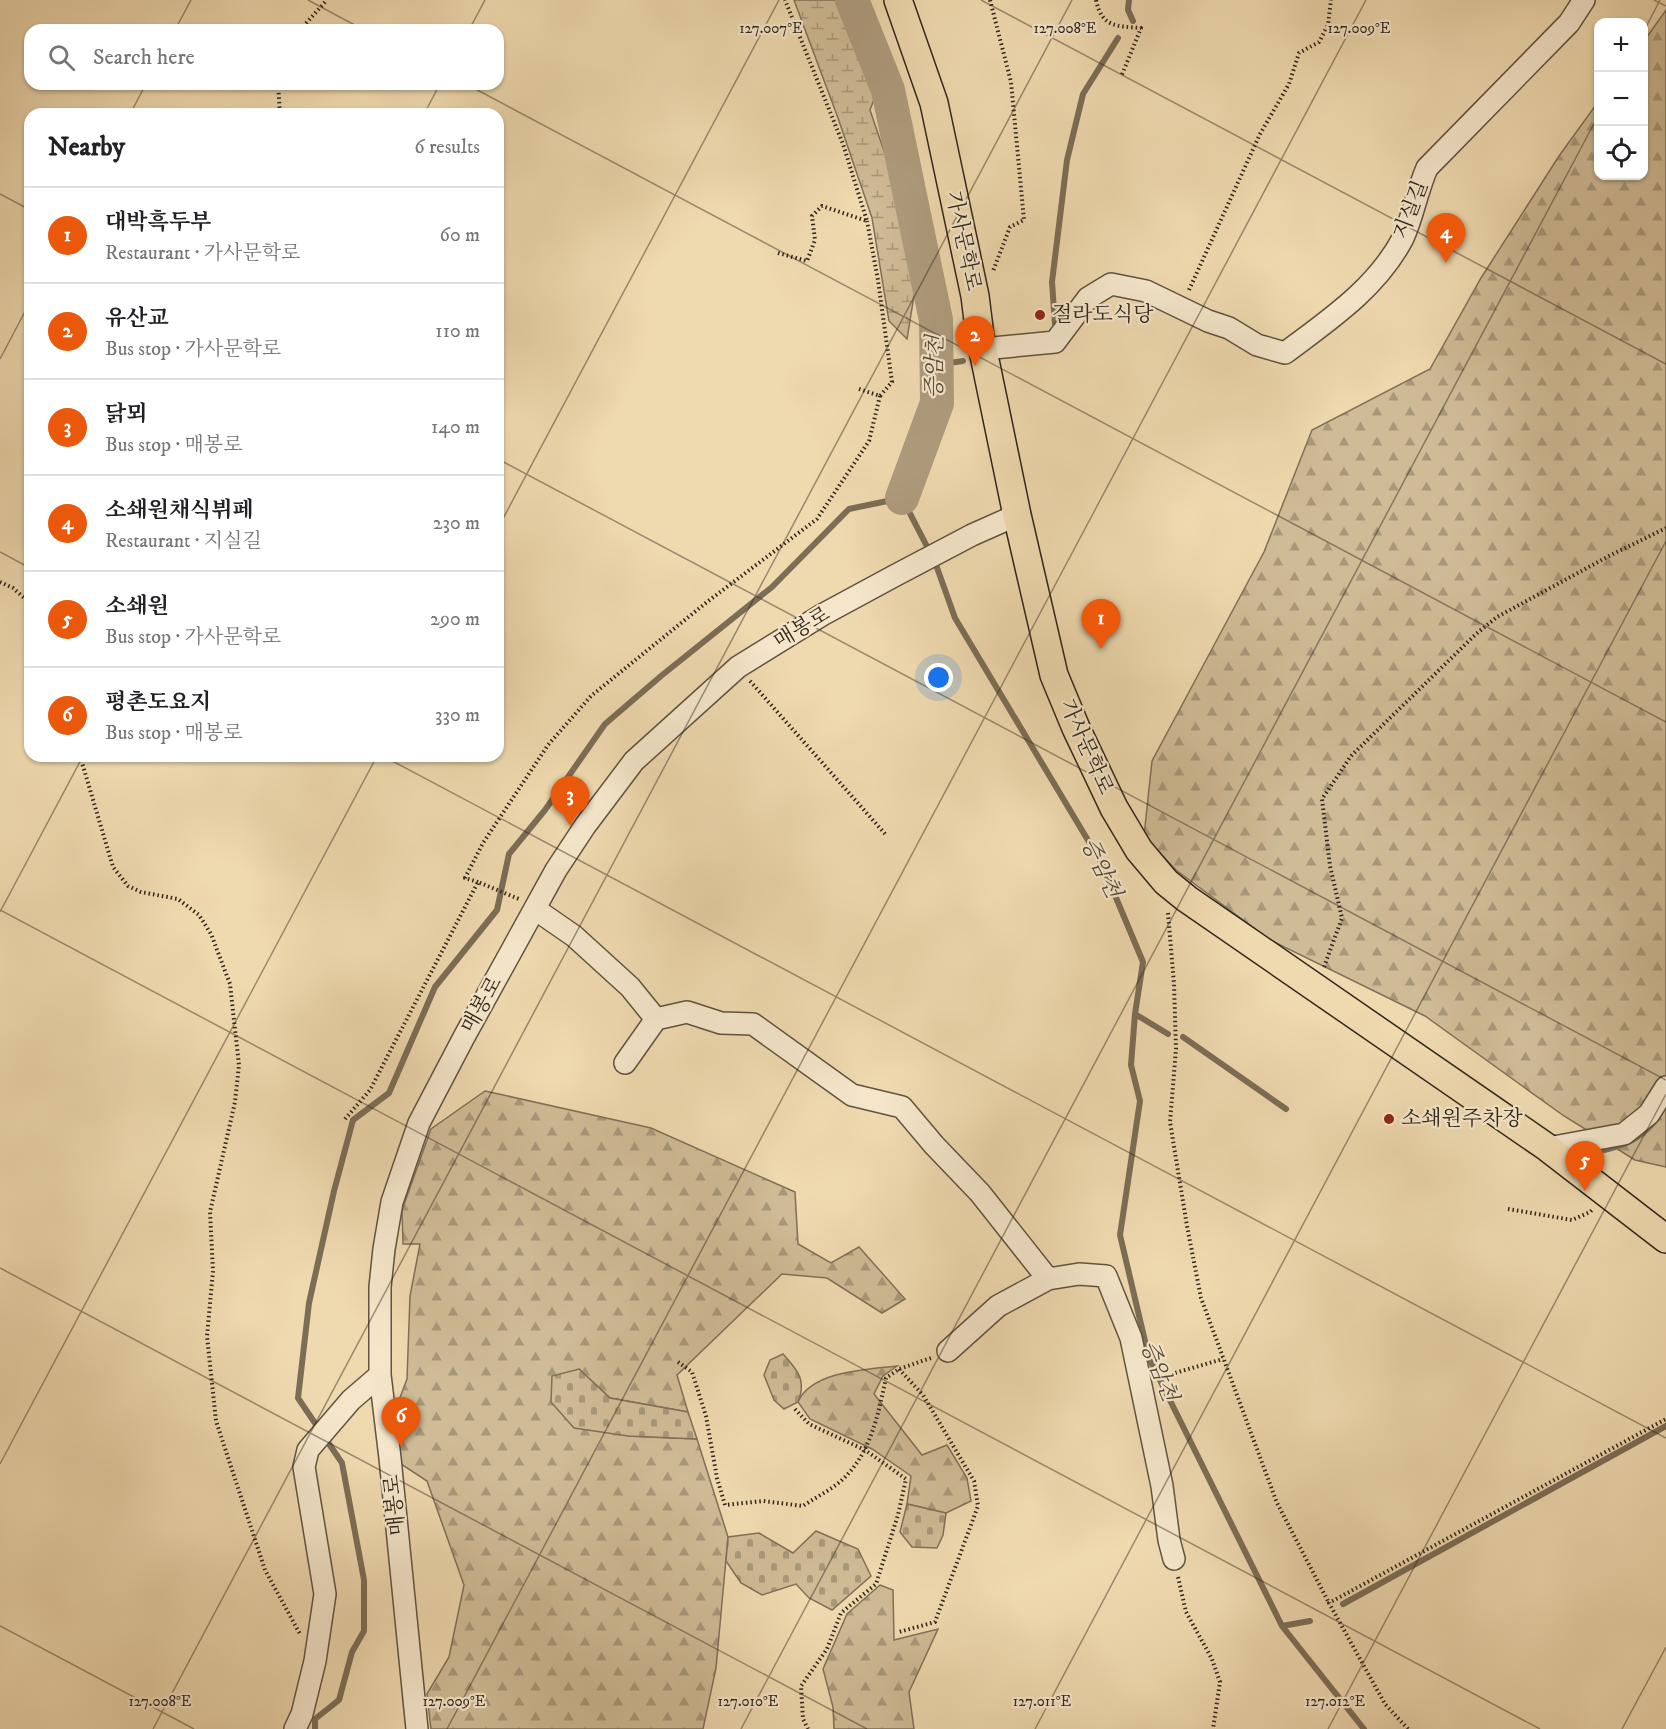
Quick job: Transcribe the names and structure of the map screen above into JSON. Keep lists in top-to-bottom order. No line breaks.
{"streets":{"main road":["가사문학로"],"street":["지실길","매봉로"]},"crossings":[["지실길","가사문학로"],["가사문학로","매봉로"]],"water":["증암천"],"places":["절라도식당","소쇄원주차장"],"page":{"map_buttons":["+","−"],"search":"Search here","heading":["Nearby","6 results"],"list":[{"mark":"1","name":"대박흑두부","note":"Restaurant · 가사문학로","value":"60 m"},{"mark":"2","name":"유산교","note":"Bus stop · 가사문학로","value":"110 m"},{"mark":"3","name":"닭뫼","note":"Bus stop · 매봉로","value":"140 m"},{"mark":"4","name":"소쇄원채식뷔페","note":"Restaurant · 지실길","value":"230 m"},{"mark":"5","name":"소쇄원","note":"Bus stop · 가사문학로","value":"290 m"},{"mark":"6","name":"평촌도요지","note":"Bus stop · 매봉로","value":"330 m"}],"pins":["4","2","1","3","5","6"]},"coordinates":["127.007°E","127.008°E","127.009°E","127.010°E","127.011°E","127.012°E"]}
